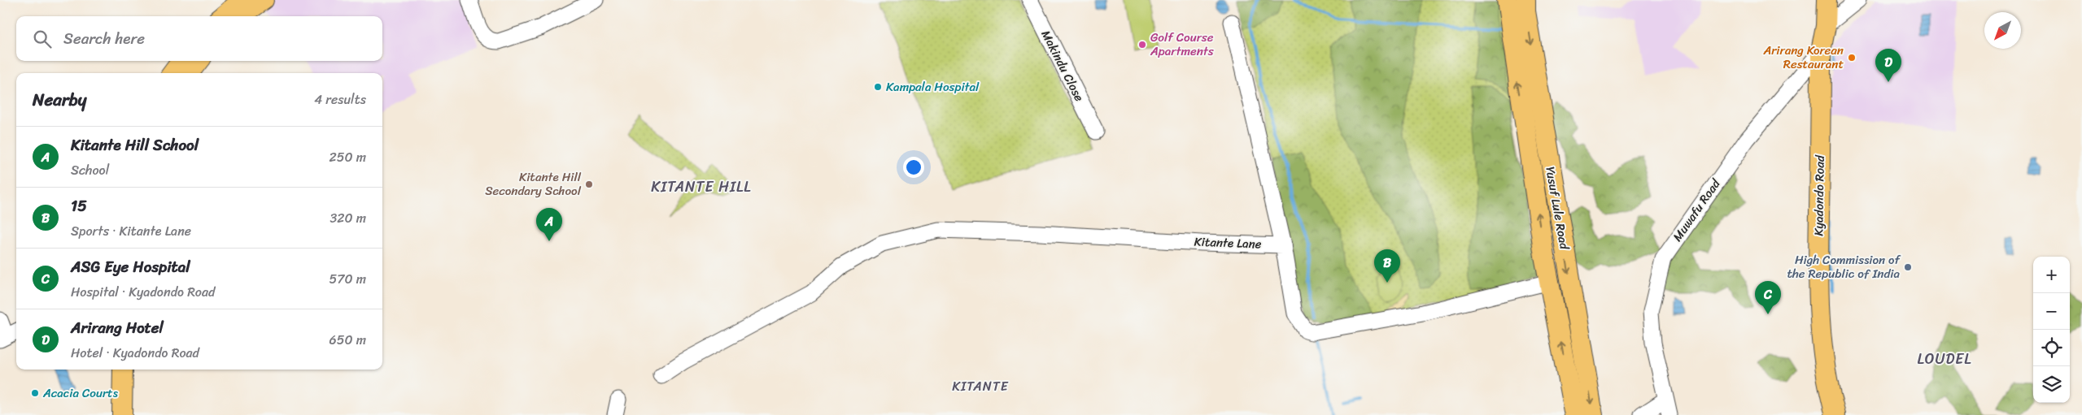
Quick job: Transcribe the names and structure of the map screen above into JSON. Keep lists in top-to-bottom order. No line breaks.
{"streets":{"main road":["Kyadondo Road","Yusuf Lule Road"],"street":["Makindu Close","Muwafu Road","Kitante Lane"]},"crossings":[["Kyadondo Road","Muwafu Road"]],"districts":["KITANTE HILL","LOUDEL","KITANTE"],"places":["Golf Course Apartments","Arirang Korean Restaurant","Kampala Hospital","Kitante Hill Secondary School","High Commission of the Republic of India","Acacia Courts"],"north":"bottom left","page":{"search":"Search here","pins":["D","A","B","C"],"heading":["Nearby","4 results"],"list":[{"mark":"A","name":"Kitante Hill School","note":"School","value":"250 m"},{"mark":"B","name":"15","note":"Sports · Kitante Lane","value":"320 m"},{"mark":"C","name":"ASG Eye Hospital","note":"Hospital · Kyadondo Road","value":"570 m"},{"mark":"D","name":"Arirang Hotel","note":"Hotel · Kyadondo Road","value":"650 m"}],"map_buttons":["+","−"]}}
